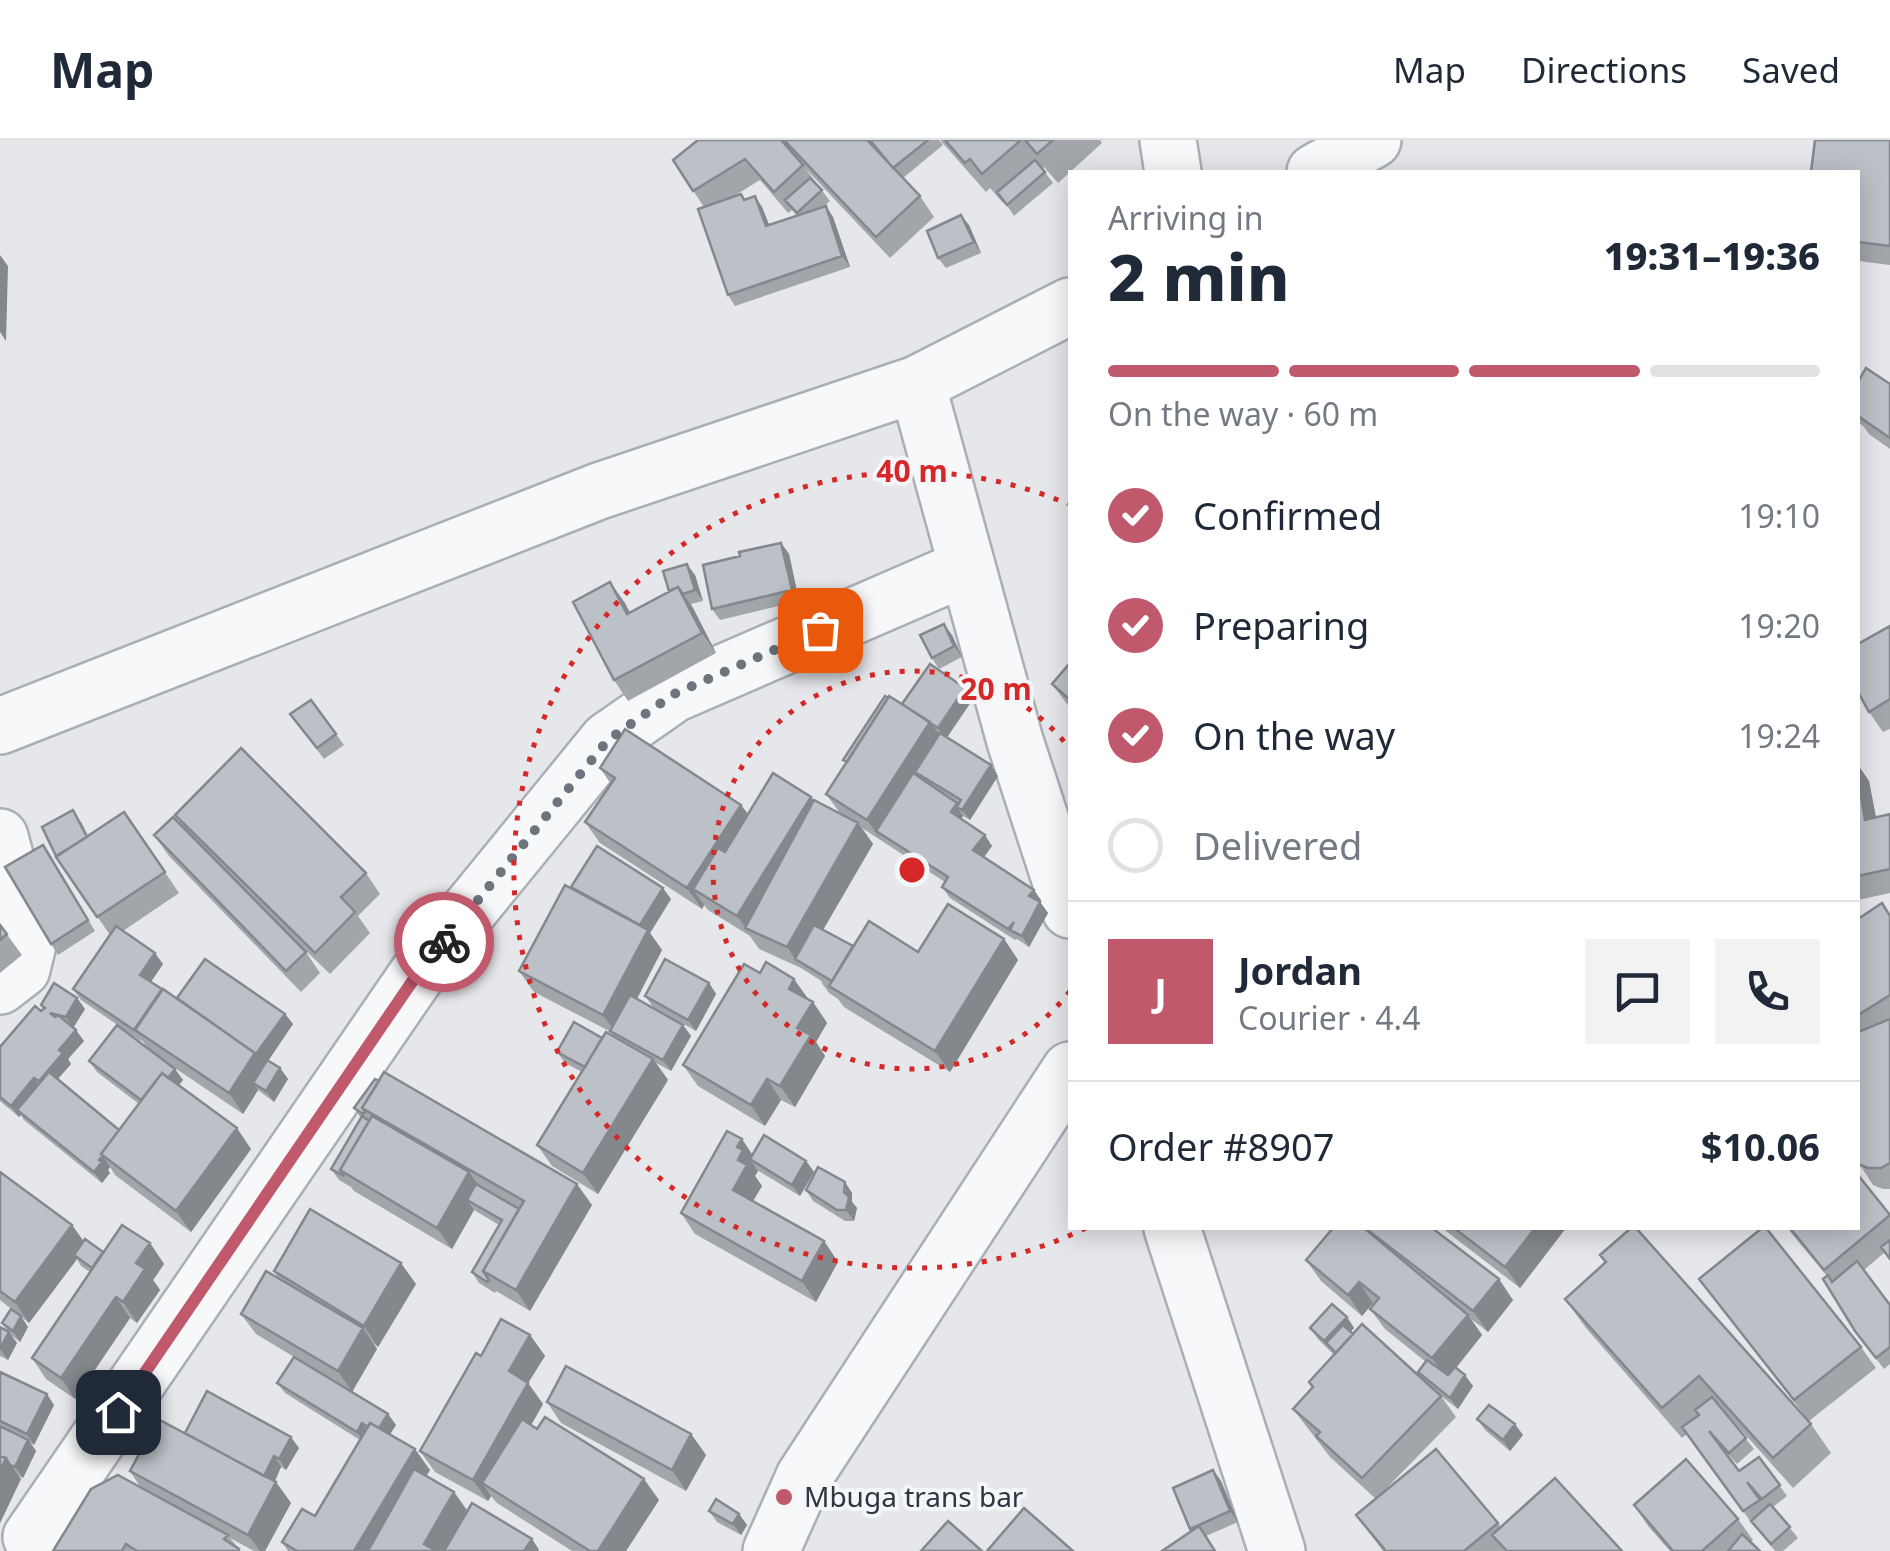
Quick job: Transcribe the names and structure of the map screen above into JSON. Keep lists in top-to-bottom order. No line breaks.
{"places":["Mbuga trans bar"],"page":{"header":"Map","nav":["Map","Directions","Saved"],"heading":["2 min","Arriving in","19:31–19:36"],"panel":["Jordan","Courier · 4.4","Order #8907","$10.06"],"bar":"On the way · 60 m","list":[["Confirmed","19:10"],["Preparing","19:20"],["On the way","19:24"],"Delivered"],"round":"J"},"rings":["40 m","20 m"]}
